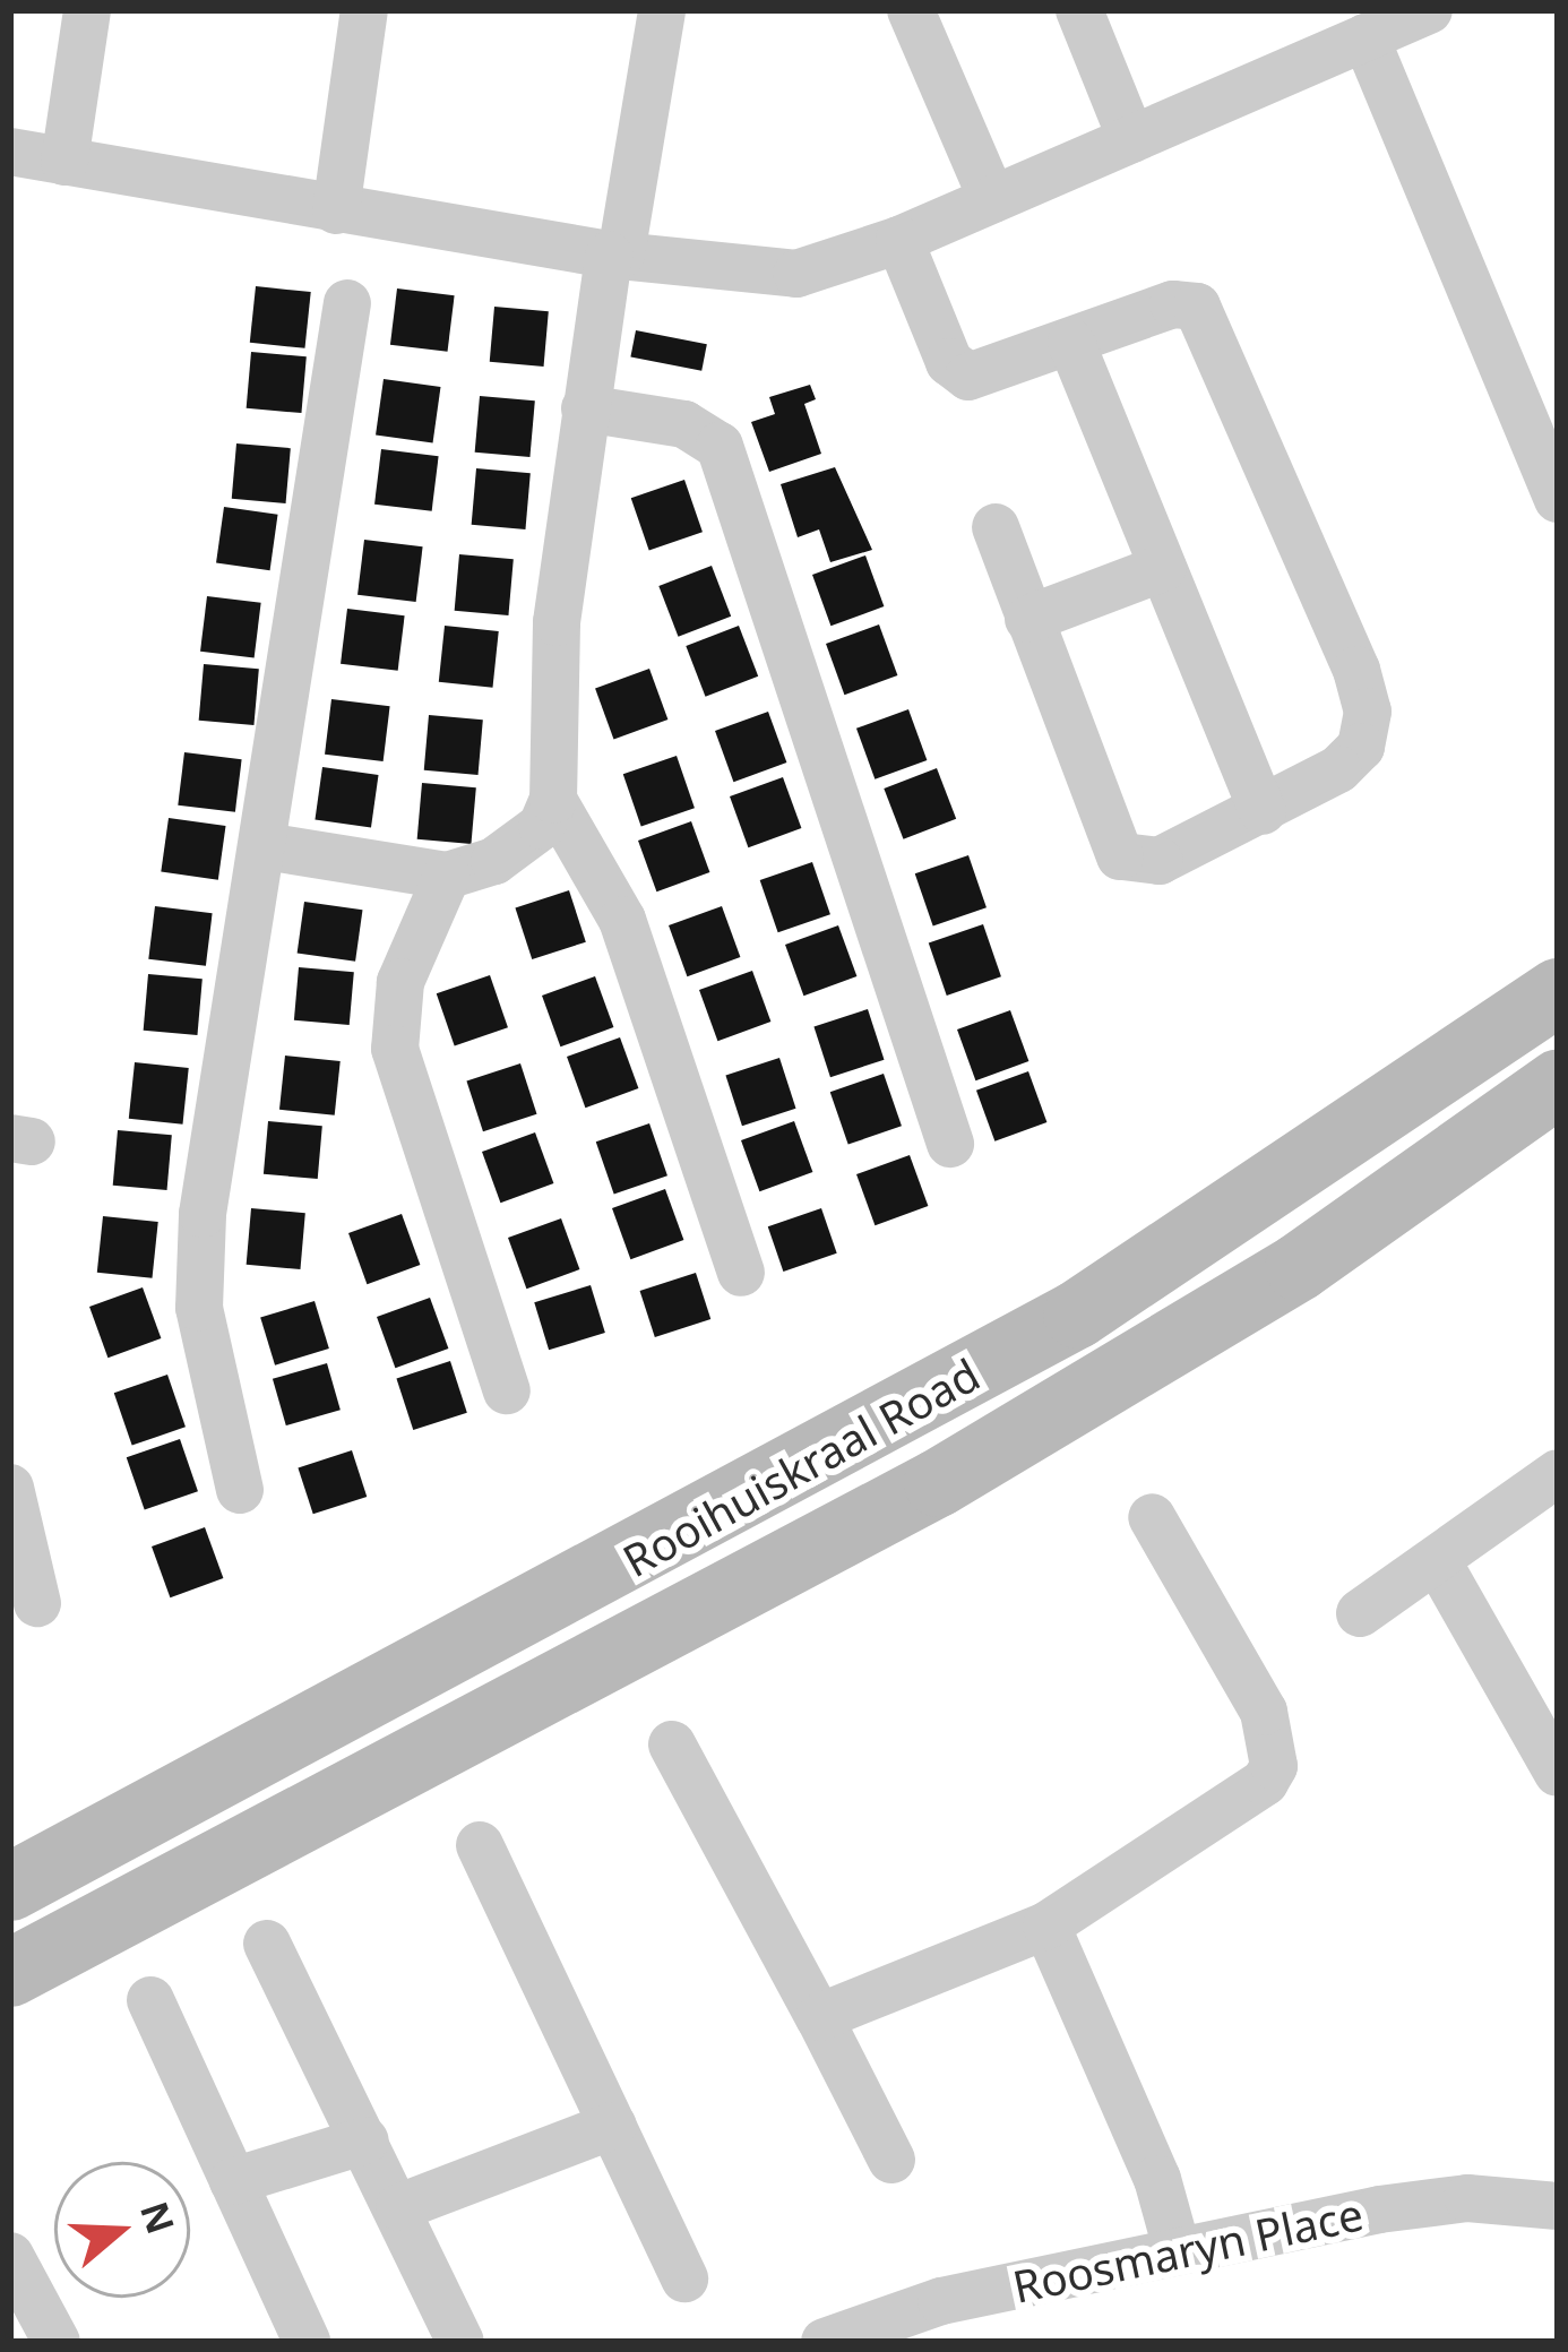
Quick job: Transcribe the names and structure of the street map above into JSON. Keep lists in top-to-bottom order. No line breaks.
{"streets":{"main road":["Rooihuiskraal Road"],"street":["Roosmaryn Place"]},"north":"right"}
